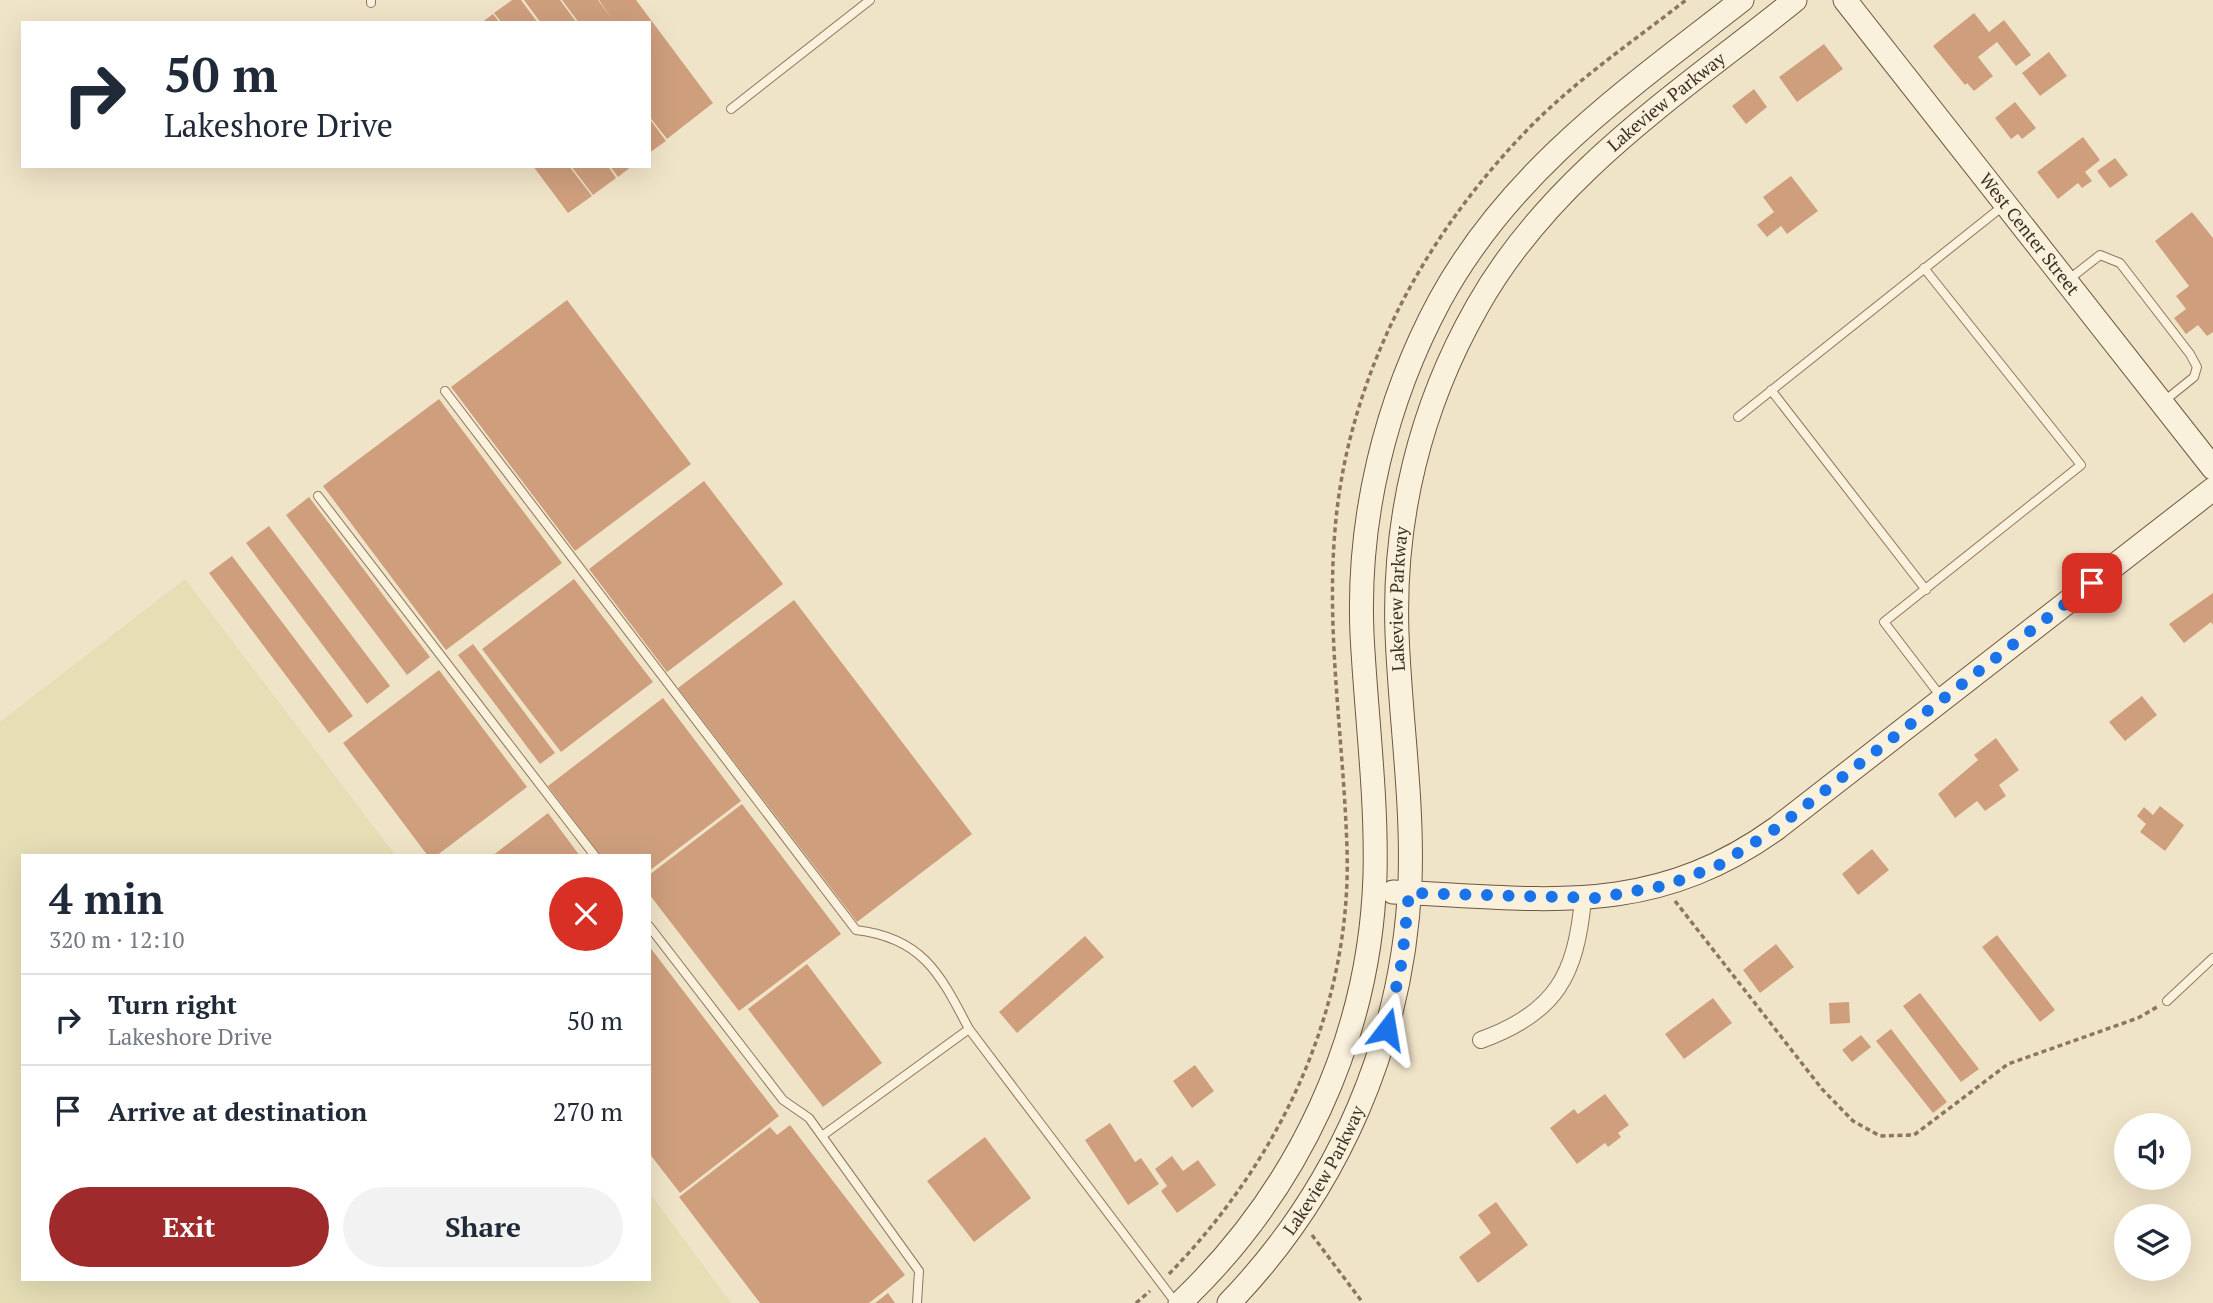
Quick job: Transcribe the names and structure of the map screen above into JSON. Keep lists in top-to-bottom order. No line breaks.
{"streets":{"main road":["Lakeview Parkway","West Center Street"]},"page":{"turn":["50 m","Lakeshore Drive"],"heading":["4 min","320 m · 12:10"],"list":[{"name":"Turn right","note":"Lakeshore Drive","value":"50 m"},{"name":"Arrive at destination","value":"270 m"}],"buttons":["Exit","Share"]}}
